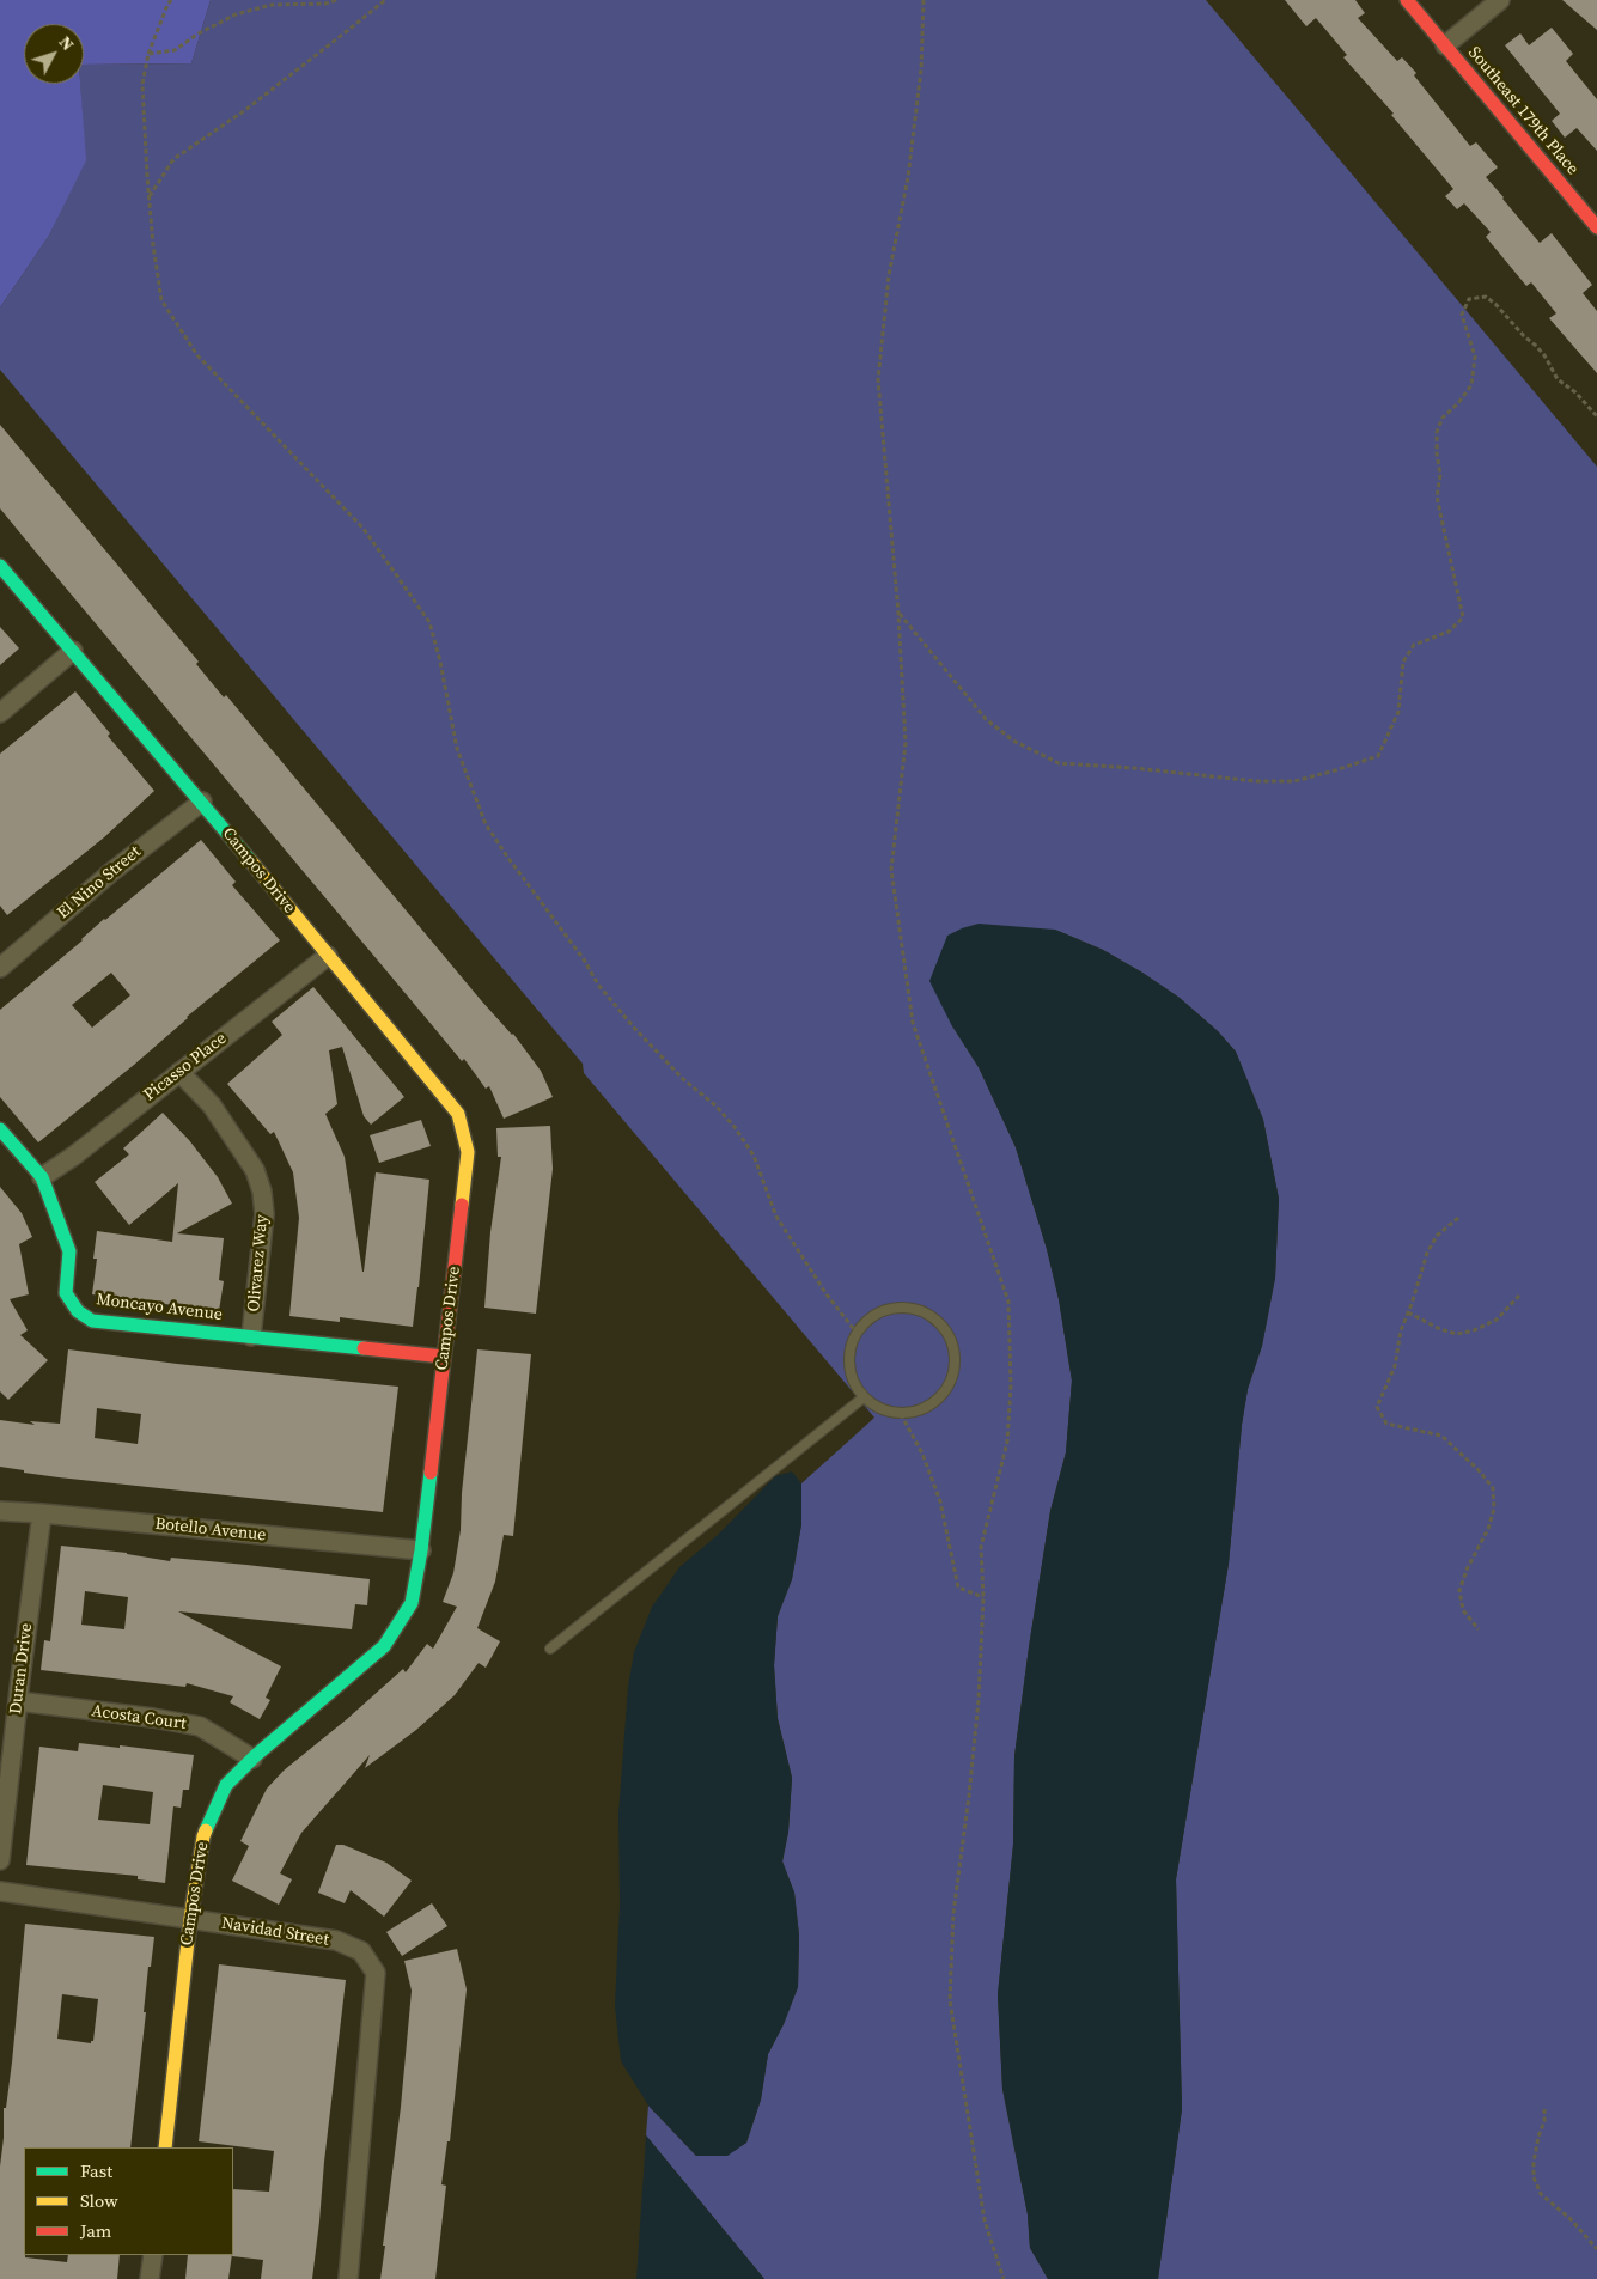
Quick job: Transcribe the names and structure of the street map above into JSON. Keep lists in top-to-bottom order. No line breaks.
{"streets":{"street":["Southeast 179th Place","Campos Drive","El Nino Street","Picasso Place","Olivarez Way","Moncayo Avenue","Botello Avenue","Duran Drive","Acosta Court","Navidad Street"]},"crossings":[["Campos Drive","El Nino Street"],["Campos Drive","Picasso Place"],["Campos Drive","Moncayo Avenue"],["Campos Drive","Botello Avenue"],["Campos Drive","Acosta Court"],["Campos Drive","Navidad Street"],["Picasso Place","Olivarez Way"],["Picasso Place","Moncayo Avenue"],["Olivarez Way","Moncayo Avenue"],["Botello Avenue","Duran Drive"],["Duran Drive","Acosta Court"]],"legend":["Fast","Slow","Jam"],"north":"top right"}
